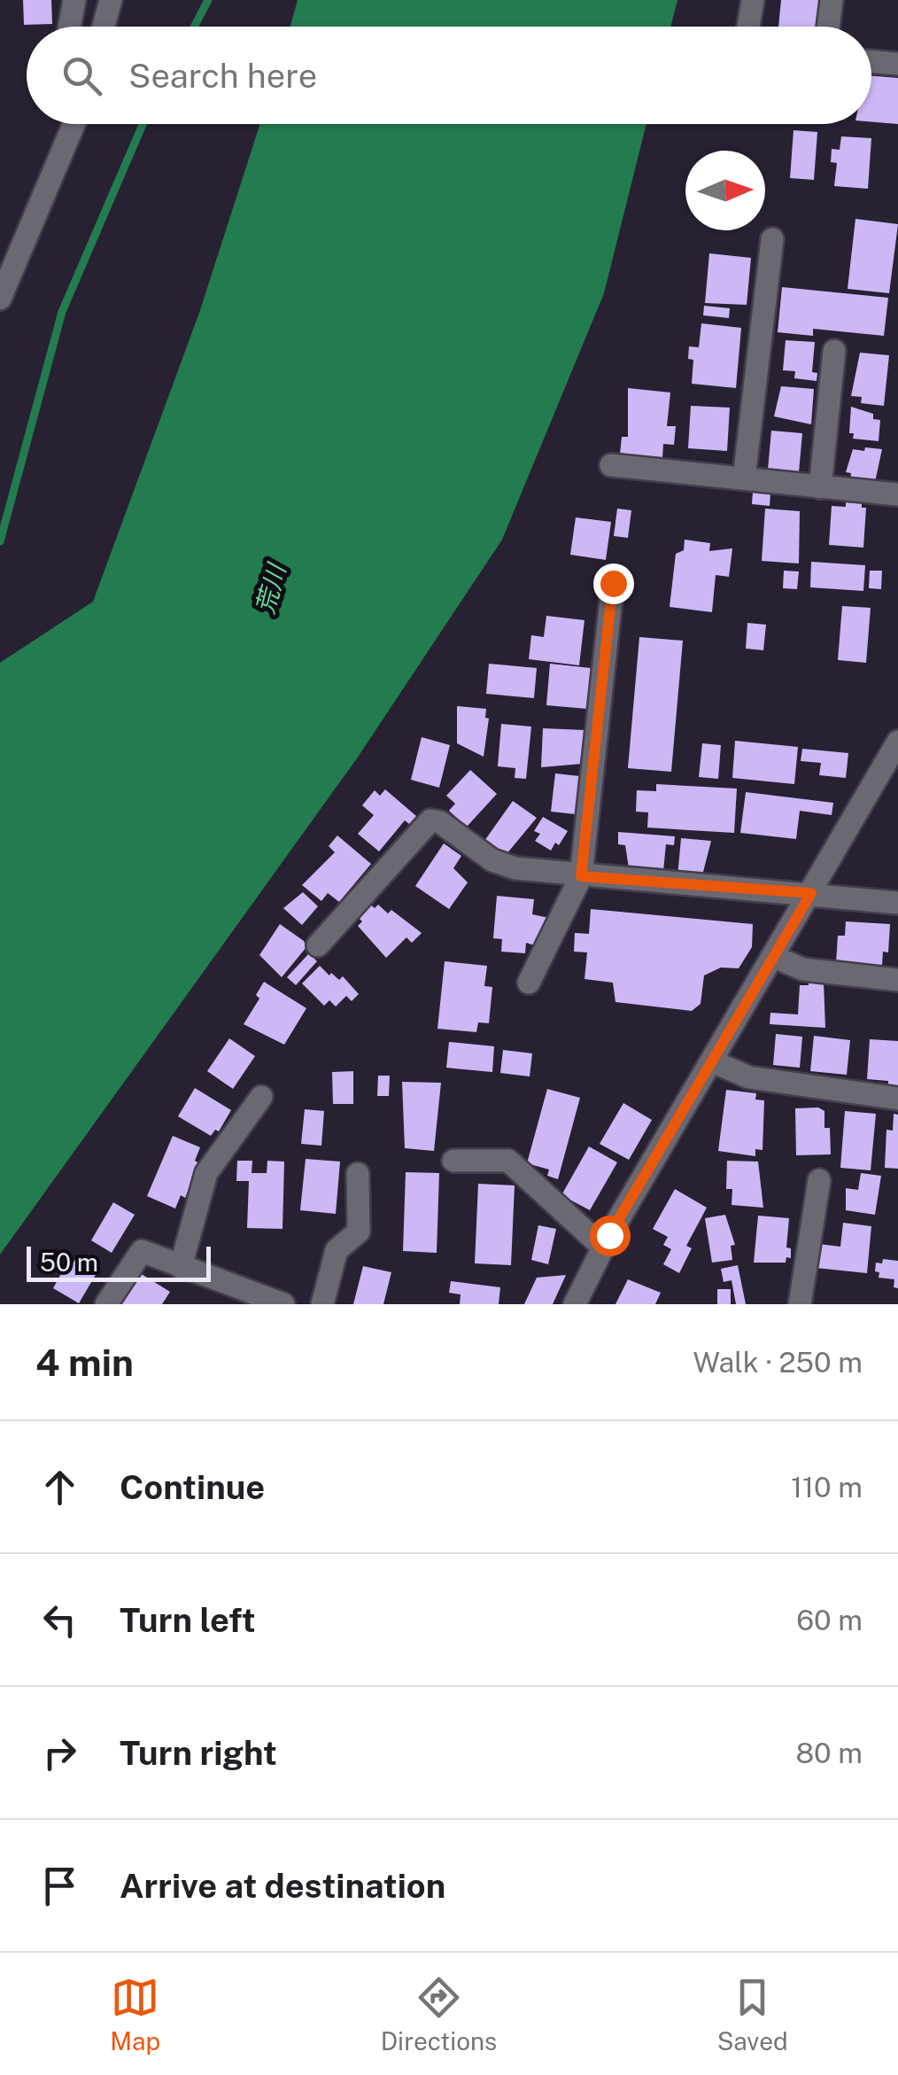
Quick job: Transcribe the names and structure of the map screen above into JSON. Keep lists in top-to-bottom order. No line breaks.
{"water":["荒川"],"scale_bar":"50 m","north":"right","page":{"search":"Search here","scale":"50 m","heading":["4 min","Walk · 250 m"],"list":[["Continue","110 m"],["Turn left","60 m"],["Turn right","80 m"],"Arrive at destination"],"nav":["Map","Directions","Saved"]}}
